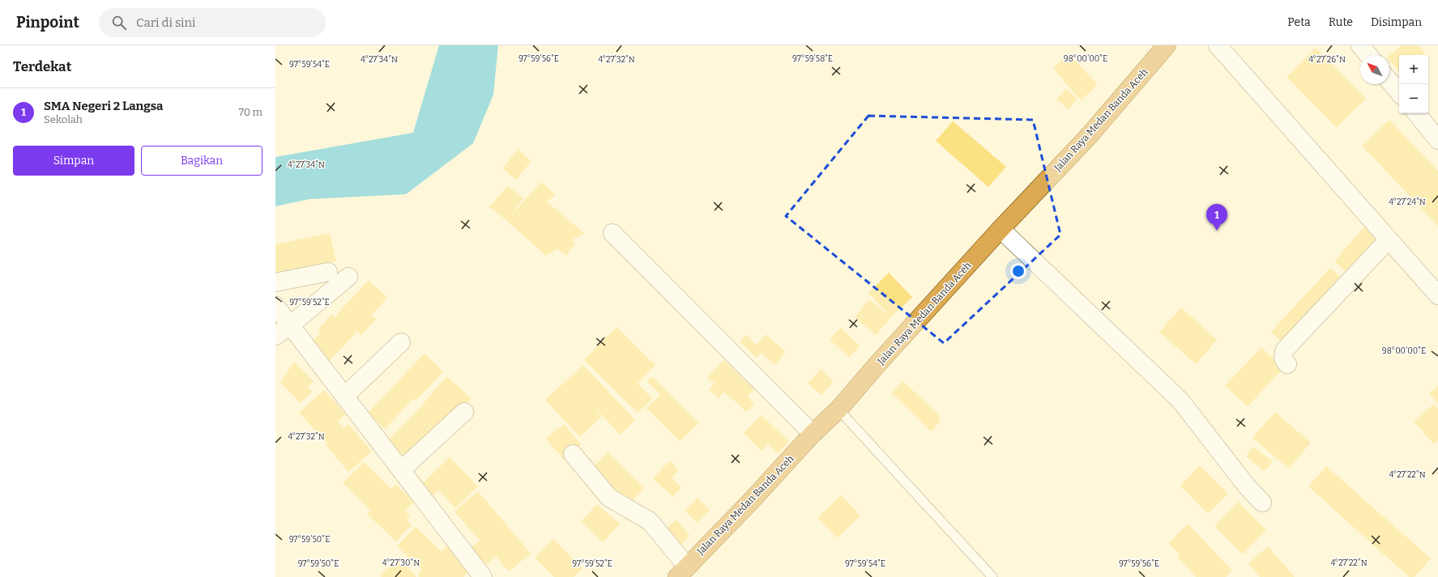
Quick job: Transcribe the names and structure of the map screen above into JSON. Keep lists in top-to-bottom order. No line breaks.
{"streets":{"highway":["Jalan Raya Medan Banda Aceh"]},"north":"top left","page":{"header":"Pinpoint","search":"Cari di sini","nav":["Peta","Rute","Disimpan"],"heading":"Terdekat","map_buttons":["+","−"],"list":[{"mark":"1","name":"SMA Negeri 2 Langsa","note":"Sekolah","value":"70 m"}],"buttons":["Simpan","Bagikan"],"pins":"1"},"coordinates":["97°59'56\"E","97°59'58\"E","98°00'00\"E","4°27'34\"N","4°27'32\"N","4°27'26\"N","97°59'54\"E","4°27'24\"N","97°59'52\"E","4°27'22\"N","97°59'50\"E","4°27'30\"N"]}
